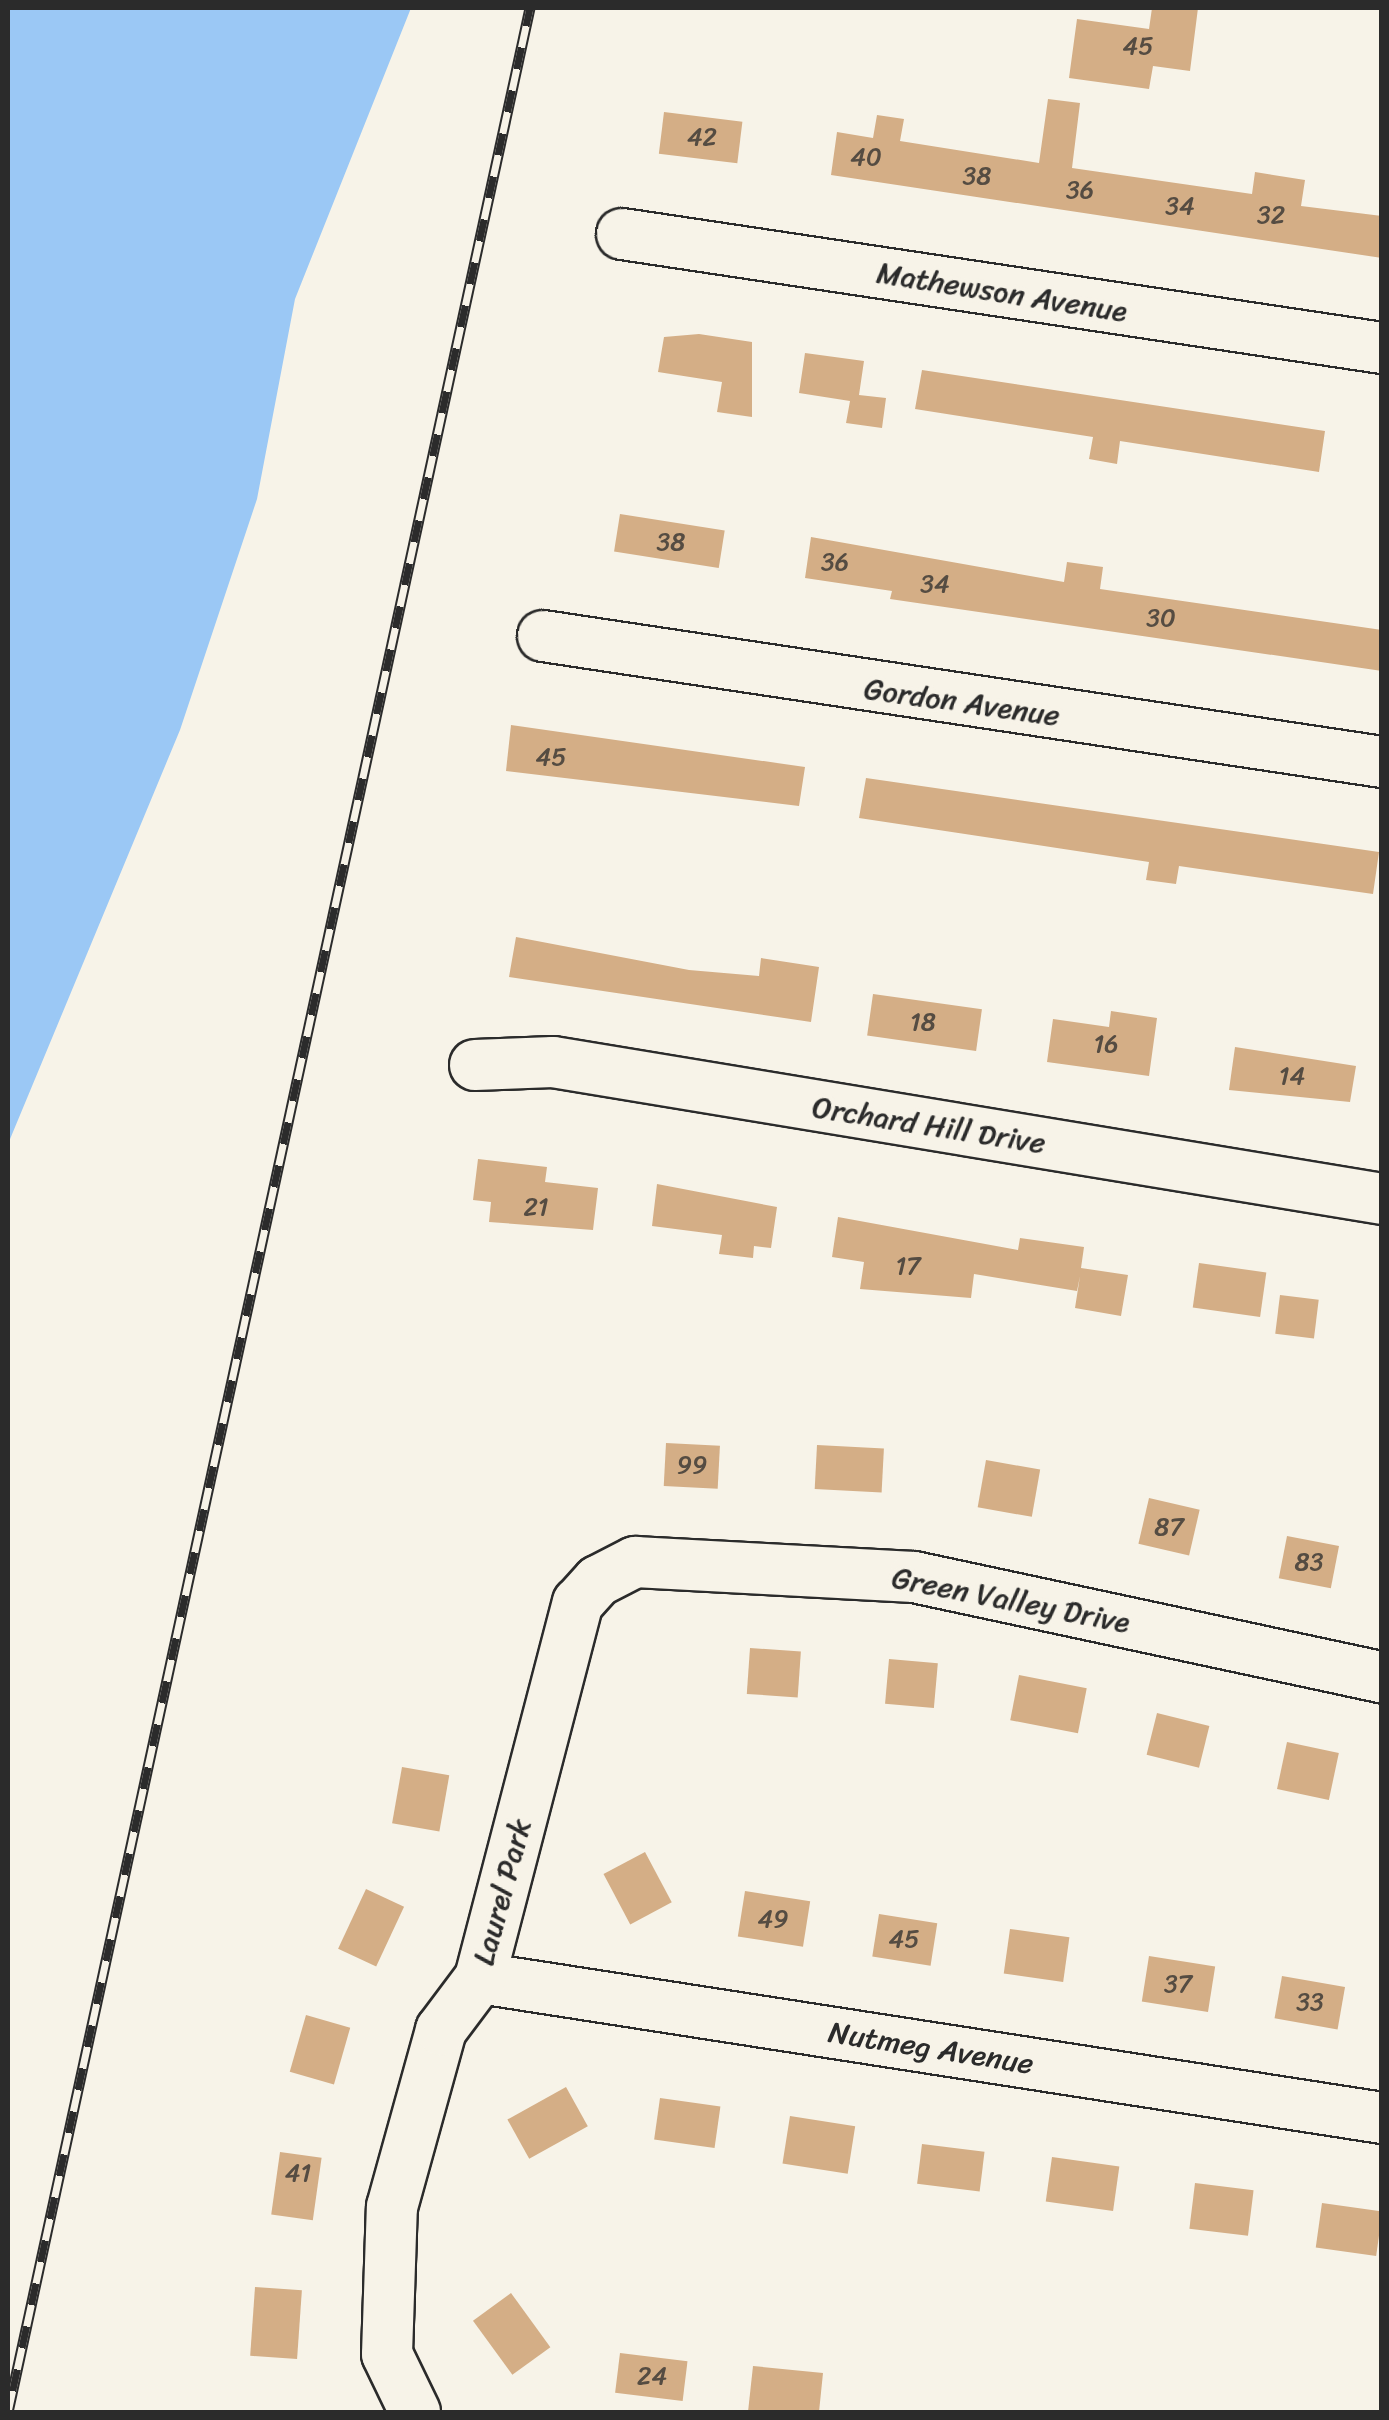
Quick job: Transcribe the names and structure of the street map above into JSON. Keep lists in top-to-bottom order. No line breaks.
{"streets":{"street":["Mathewson Avenue","Gordon Avenue","Orchard Hill Drive","Green Valley Drive","Laurel Park","Nutmeg Avenue"]},"crossings":[["Green Valley Drive","Laurel Park"],["Laurel Park","Nutmeg Avenue"]],"house_numbers":["45","42","40","38","36","34","32","38","36","34","30","45","18","16","14","21","17","99","87","83","49","45","37","33","41","24"]}
